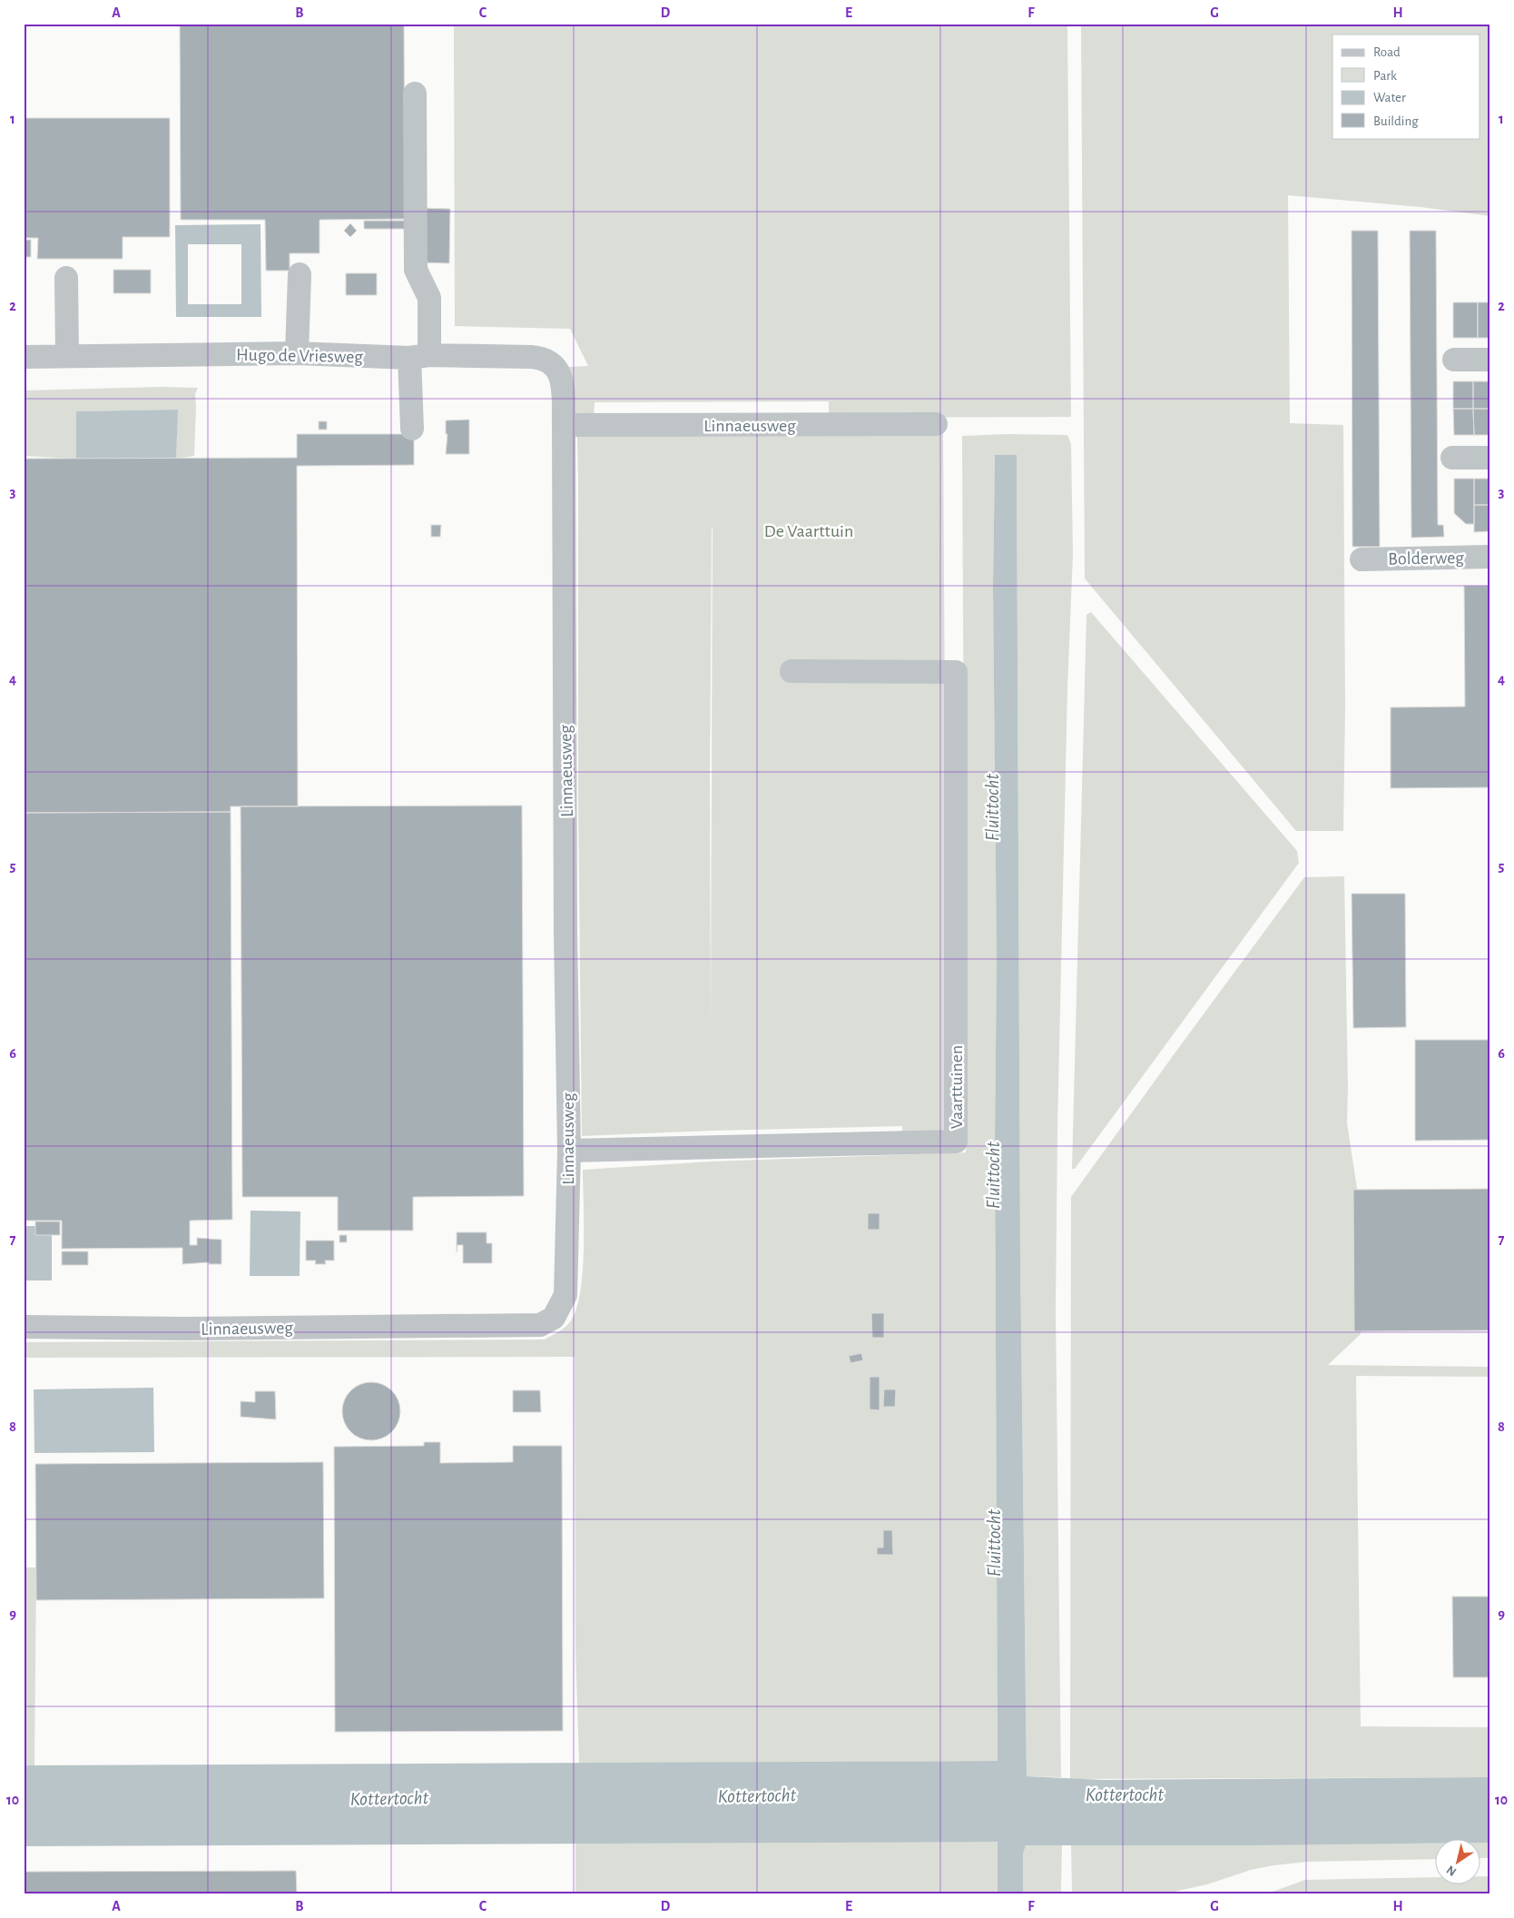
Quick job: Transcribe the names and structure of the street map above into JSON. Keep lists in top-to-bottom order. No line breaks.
{"streets":{"street":["Hugo de Vriesweg","Linnaeusweg","Bolderweg","Vaarttuinen"]},"crossings":[["Hugo de Vriesweg","Linnaeusweg"],["Linnaeusweg","Vaarttuinen"]],"water":["Fluittocht","Kottertocht"],"parks":["De Vaarttuin"],"legend":["Road","Park","Water","Building"],"north":"bottom left","grid":{"columns":["A","B","C","D","E","F","G","H"],"rows":["1","2","3","4","5","6","7","8","9","10"]}}
